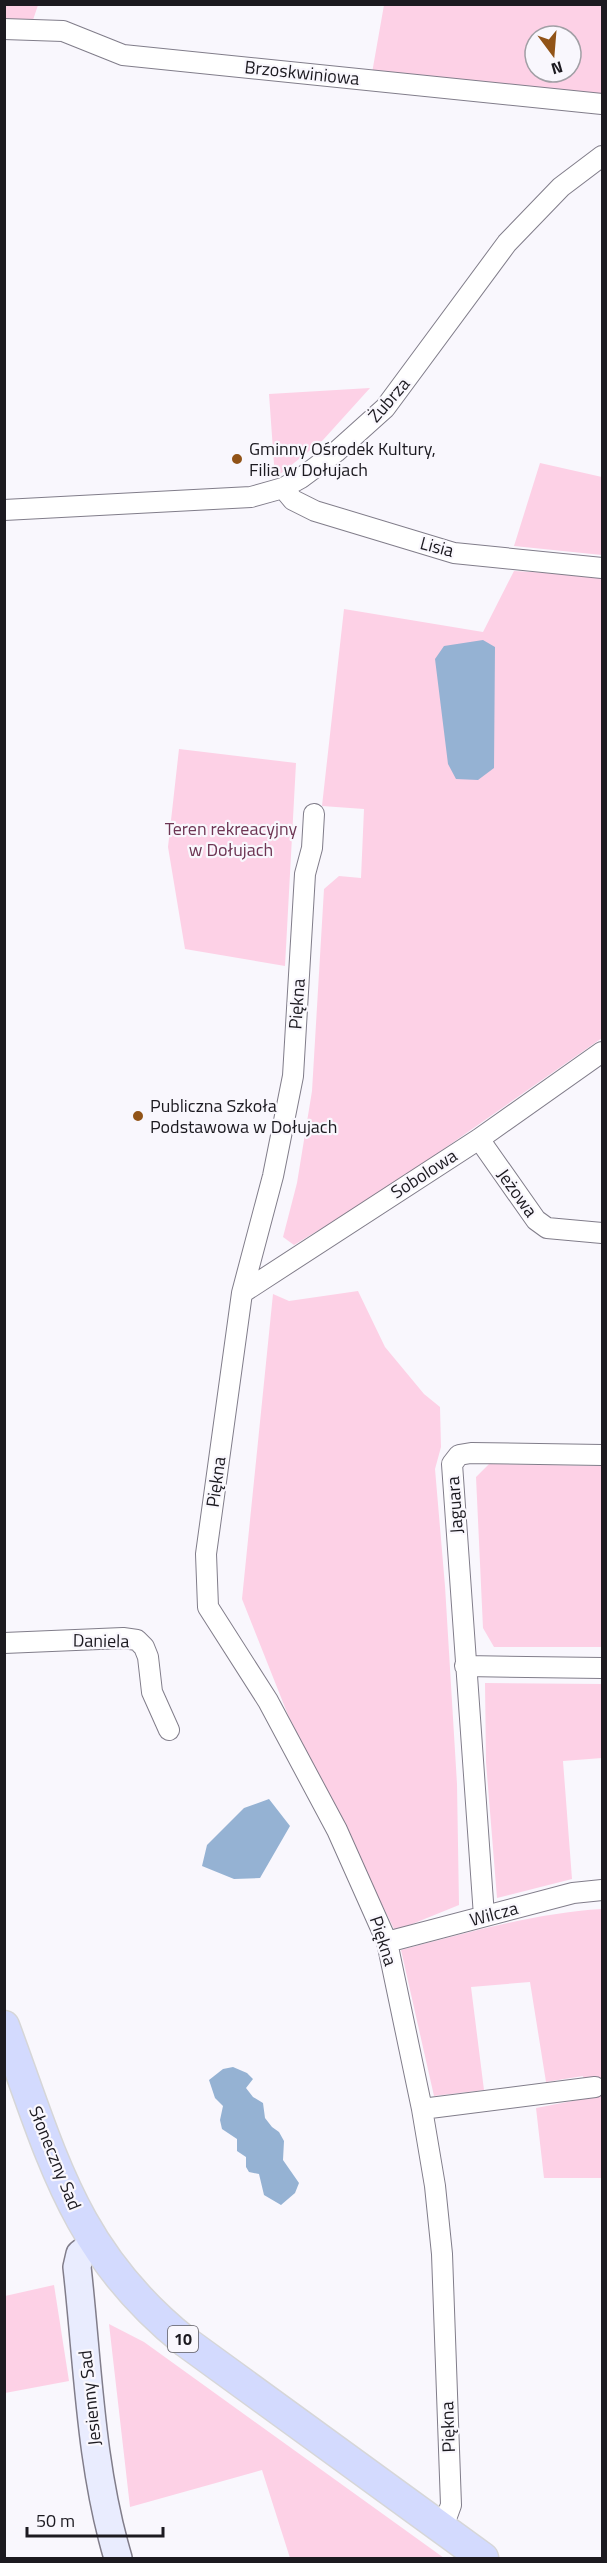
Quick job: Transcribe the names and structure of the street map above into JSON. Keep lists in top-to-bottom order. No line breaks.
{"streets":{"main road":["Słoneczny Sad","10"],"street":["Brzoskwiniowa","Żubrza","Lisia","Piękna","Sobolowa","Jeżowa","Jaguara","Daniela","Wilcza","Jesienny Sad"]},"crossings":[["Żubrza","Lisia"],["Piękna","Sobolowa"],["Piękna","Wilcza"],["Piękna","Słoneczny Sad"],["Piękna","10"],["Sobolowa","Jeżowa"],["Jaguara","Wilcza"],["Słoneczny Sad","10"],["Słoneczny Sad","Jesienny Sad"]],"parks":["Teren rekreacyjny w Dołujach"],"places":["Gminny Ośrodek Kultury, Filia w Dołujach","Publiczna Szkoła Podstawowa w Dołujach"],"scale_bar":"50 m","north":"bottom"}
